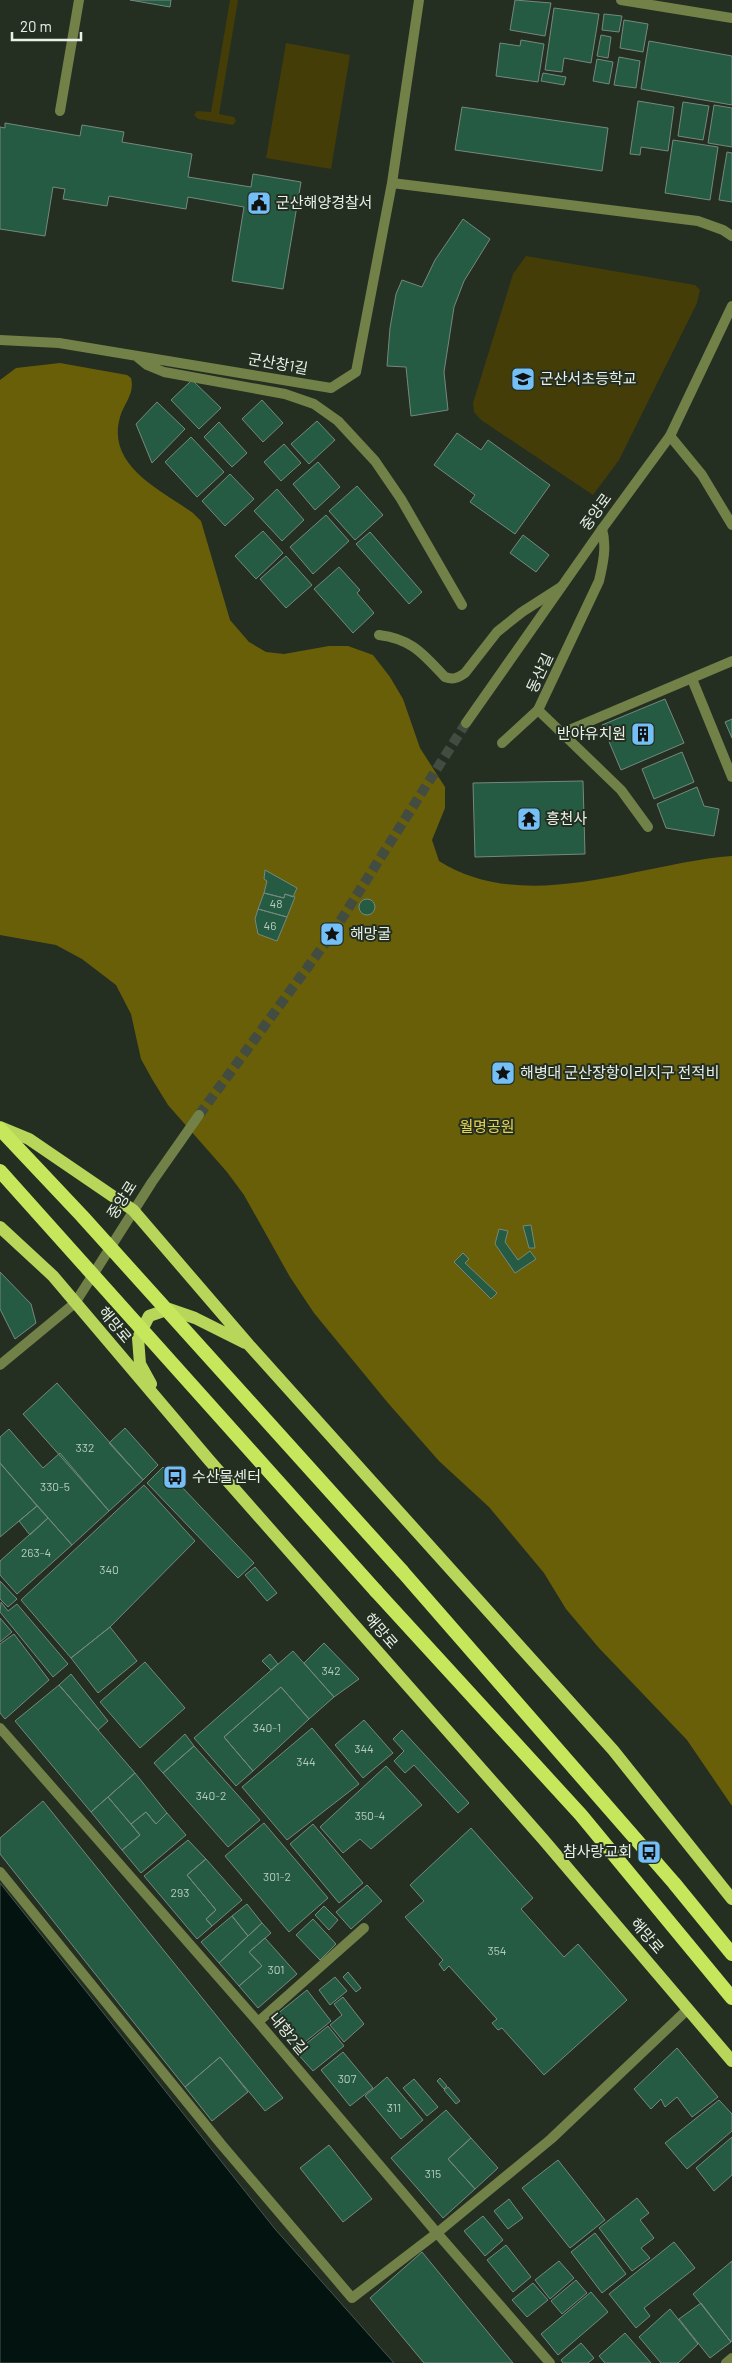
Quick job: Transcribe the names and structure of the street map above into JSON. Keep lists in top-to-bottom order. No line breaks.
{"streets":{"main road":["해망로"],"street":["군산창1길","중앙로","동산길","내항2길"]},"crossings":[["중앙로","동산길"],["중앙로","해망로"]],"parks":["월명공원"],"places":{"public building":["군산해양경찰서"],"school or university":["군산서초등학교"],"building":["반야유치원"],"temple":["흥천사"],"place":["해망굴","해병대 군산장항이리지구 전적비"],"bus stop":["수산물센터","참사랑교회"]},"house_numbers":["48","46","332","330-5","263-4","340","342","340-1","344","344","340-2","350-4","301-2","293","354","301","307","311","315"],"scale_bar":"20 m"}
